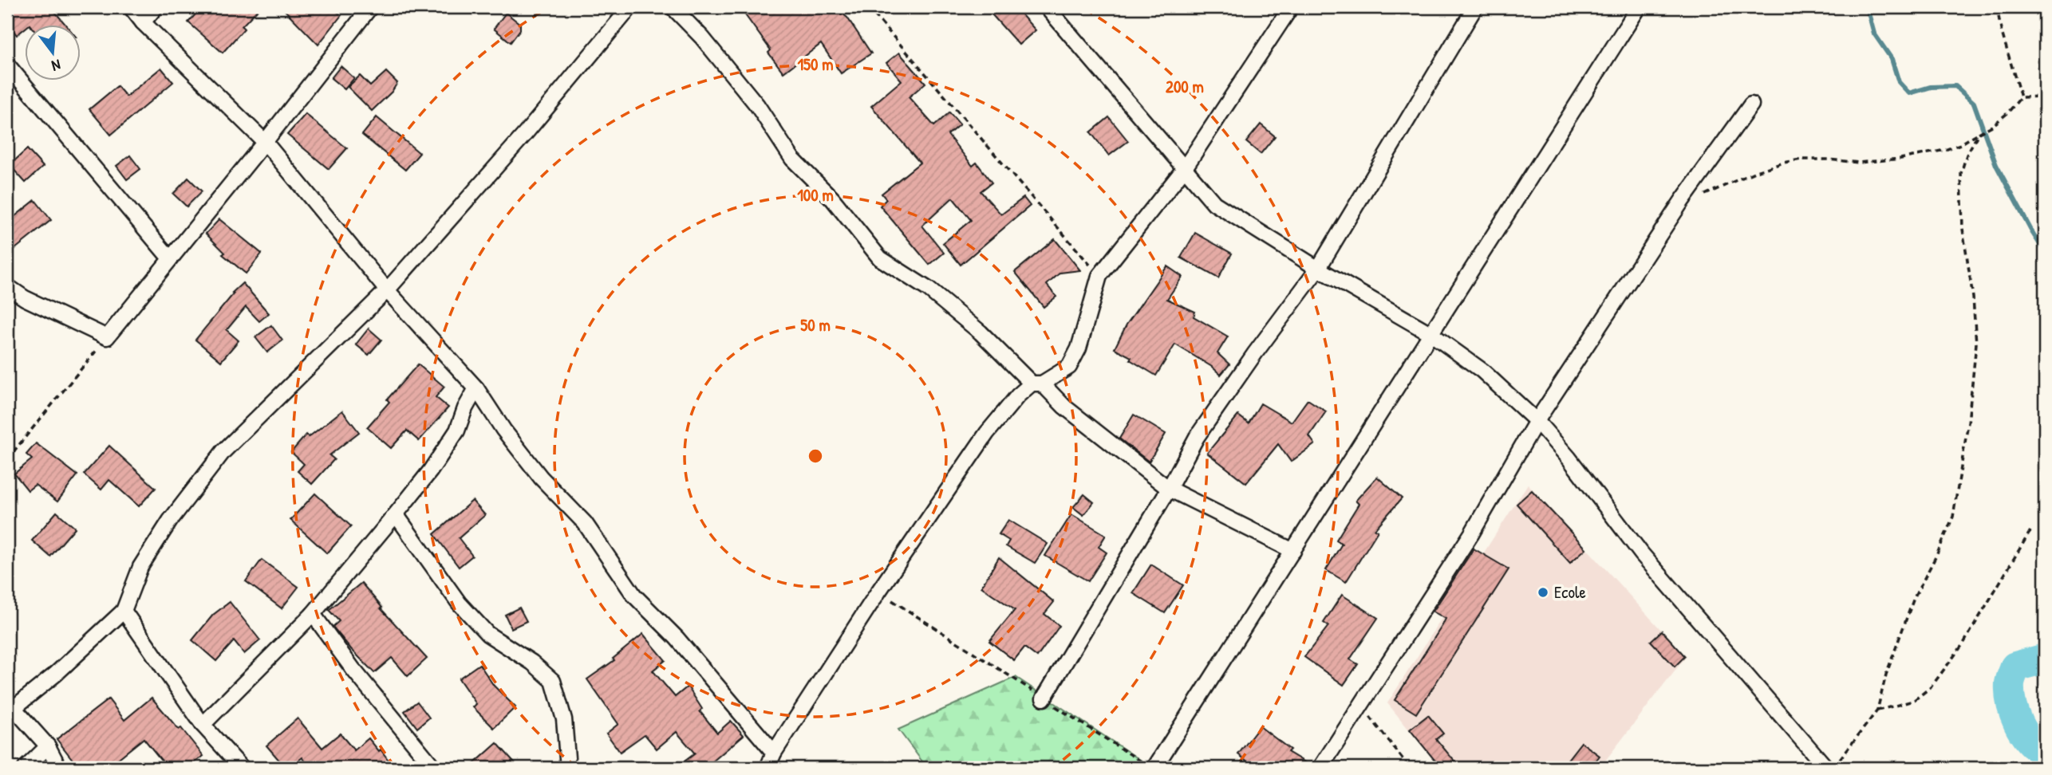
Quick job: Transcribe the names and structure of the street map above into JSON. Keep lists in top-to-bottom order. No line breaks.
{"places":["Ecole"],"north":"bottom","rings":["150 m","200 m","100 m","50 m"]}
